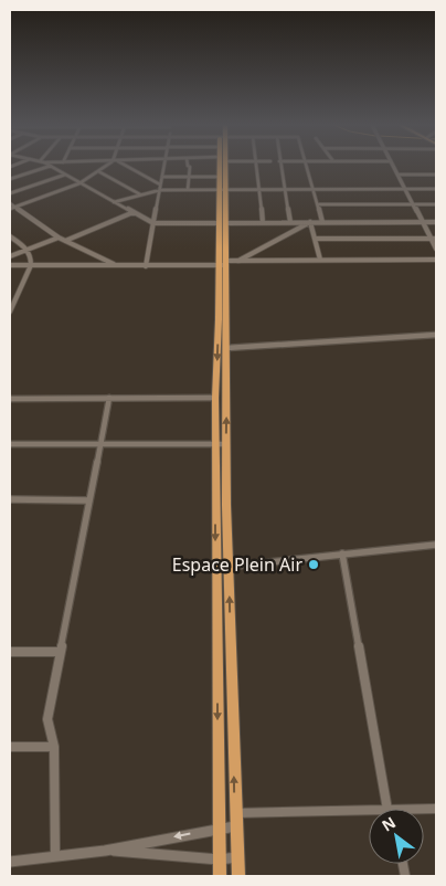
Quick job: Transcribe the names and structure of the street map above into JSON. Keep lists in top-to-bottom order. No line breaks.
{"places":["Espace Plein Air"],"north":"top left"}
